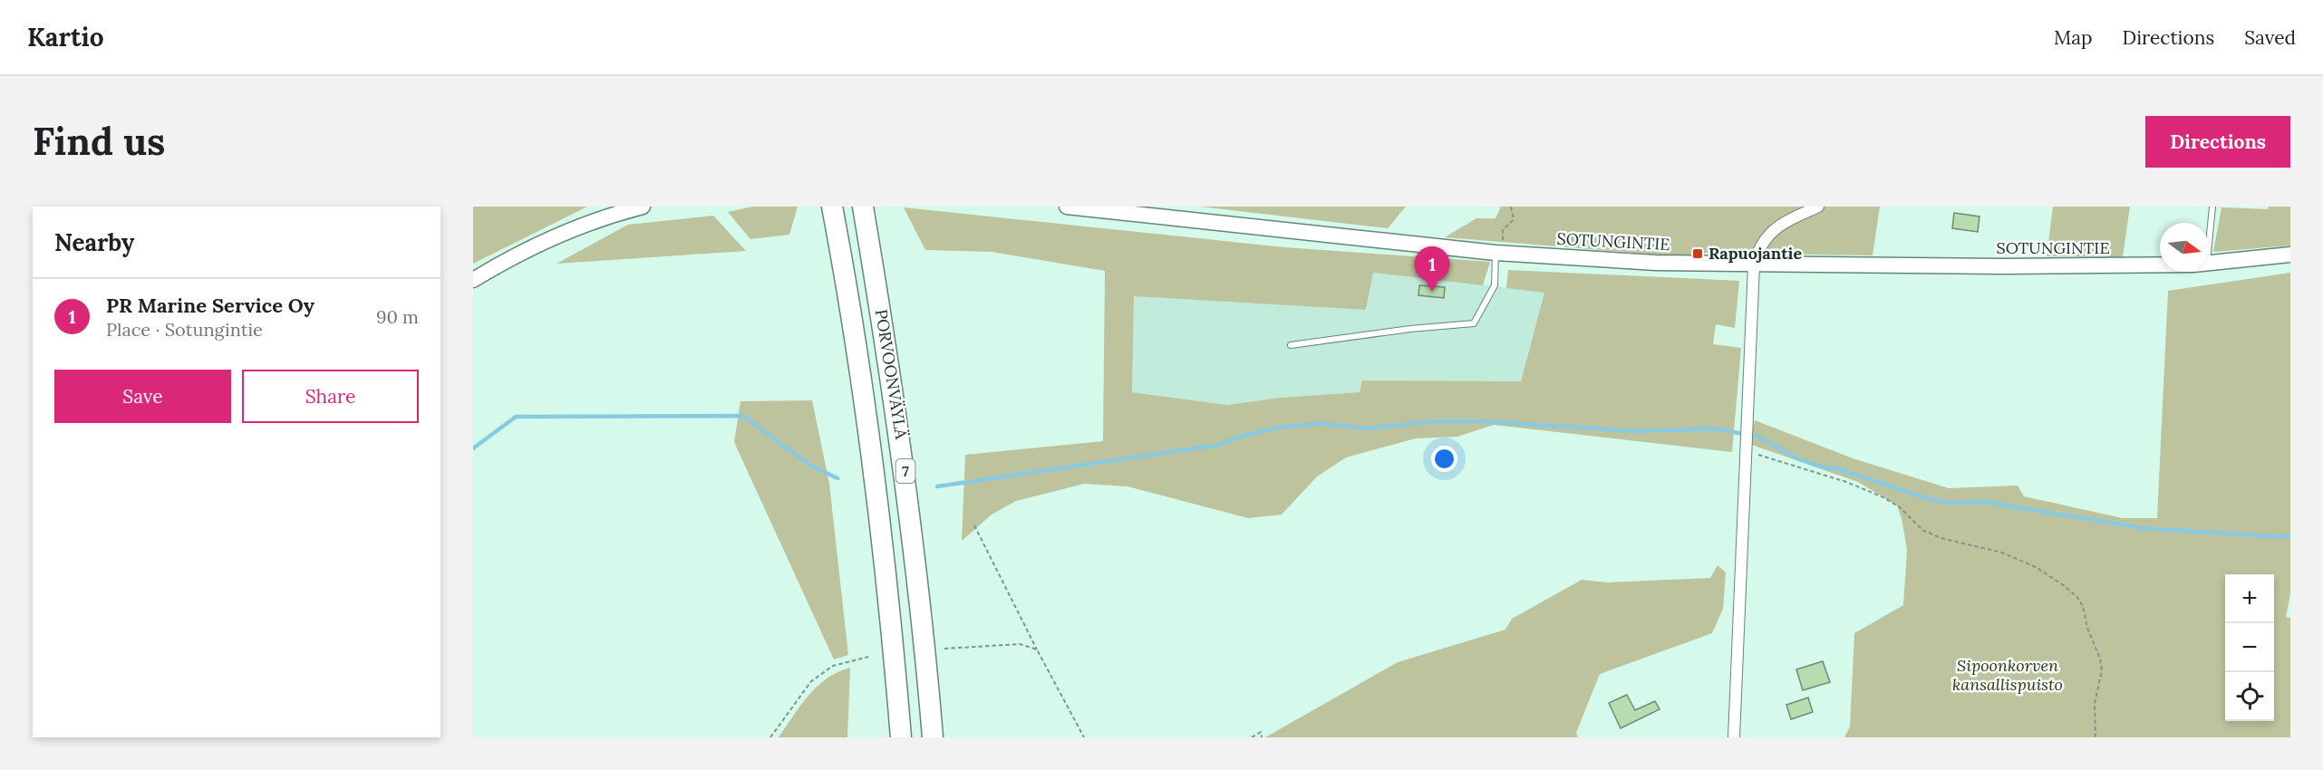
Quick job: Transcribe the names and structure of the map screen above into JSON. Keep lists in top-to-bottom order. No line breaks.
{"streets":{"highway":["PORVOONVÄYLÄ","7"],"street":["SOTUNGINTIE"]},"parks":["Sipoonkorven kansallispuisto"],"places":{"transit":["Rapuojantie"]},"north":"right","page":{"header":"Kartio","nav":["Map","Directions","Saved"],"buttons":["Directions",["Save","Share"]],"title":"Find us","heading":"Nearby","pins":"1","list":[{"mark":"1","name":"PR Marine Service Oy","note":"Place · Sotungintie","value":"90 m"}],"map_buttons":["+","−"]}}
